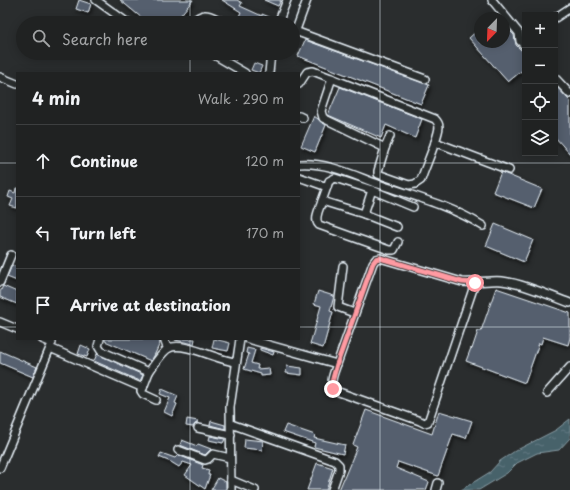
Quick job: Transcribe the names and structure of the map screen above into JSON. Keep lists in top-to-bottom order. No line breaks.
{"north":"bottom left","page":{"map_buttons":["+","−"],"search":"Search here","heading":["4 min","Walk · 290 m"],"list":[["Continue","120 m"],["Turn left","170 m"],"Arrive at destination"]}}
